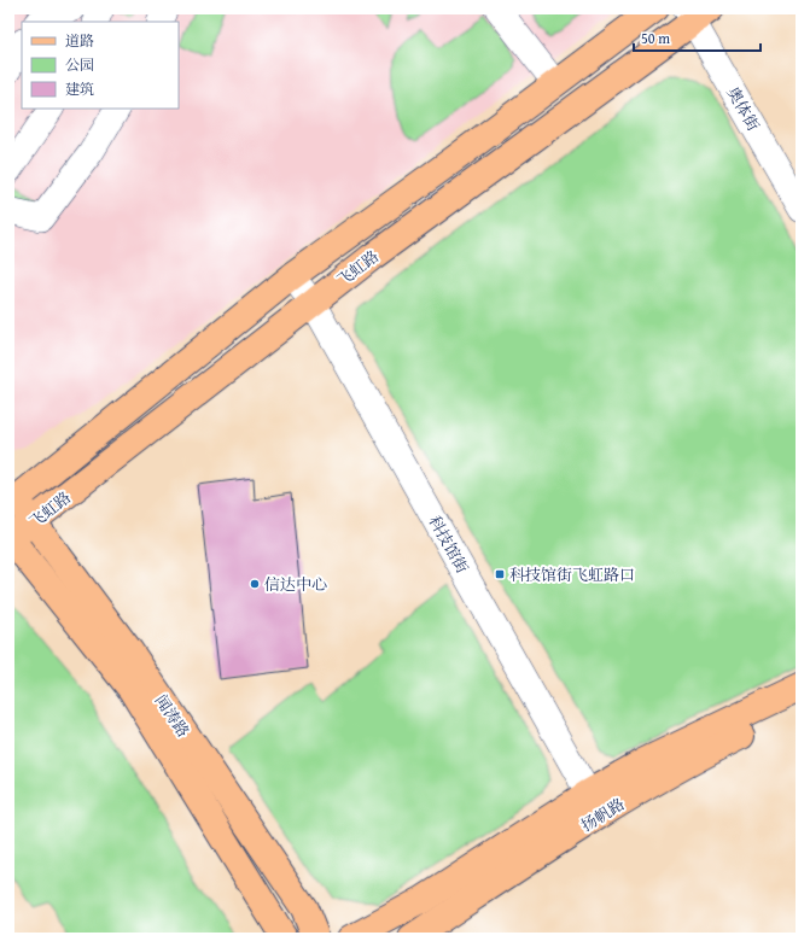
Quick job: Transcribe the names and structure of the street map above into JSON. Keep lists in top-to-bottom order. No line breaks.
{"streets":{"main road":["飞虹路","闻涛路","扬帆路"],"street":["奥体街","科技馆街"]},"crossings":[["奥体街","飞虹路"],["飞虹路","科技馆街"],["飞虹路","闻涛路"],["科技馆街","扬帆路"]],"places":{"transit":["科技馆街飞虹路口"],"other":["信达中心"]},"legend":["道路","公园","建筑"],"scale_bar":"50 m"}
